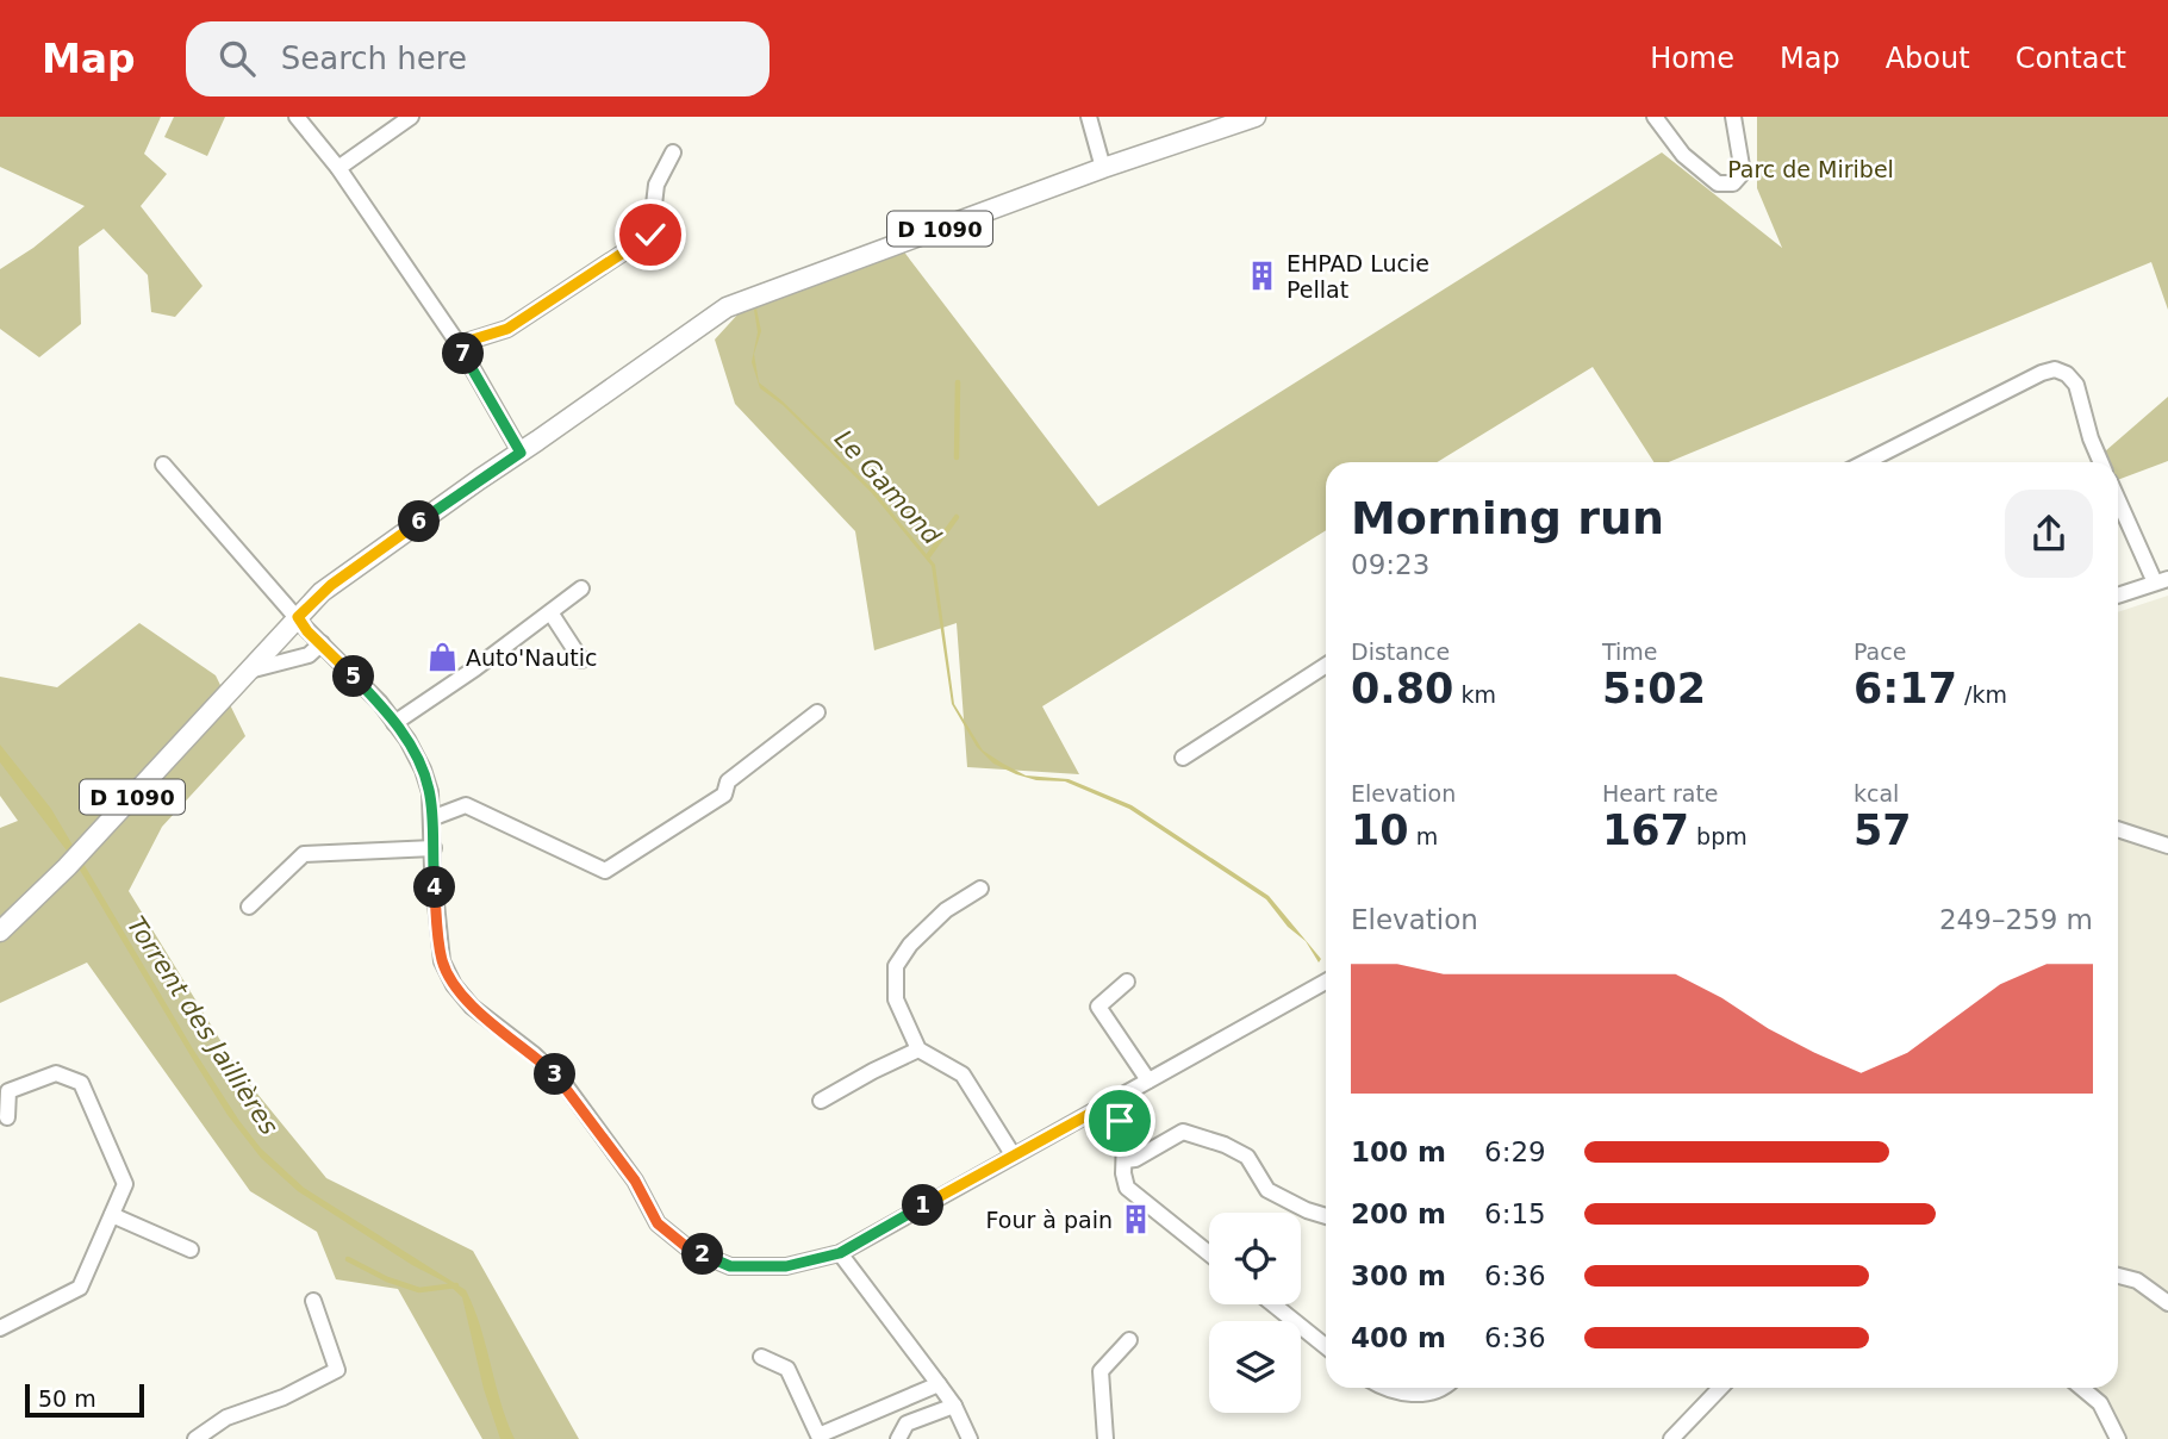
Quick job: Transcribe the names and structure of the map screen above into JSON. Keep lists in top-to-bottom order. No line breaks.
{"streets":{"main road":["D 1090"]},"water":["Le Gamond","Torrent des Jaillières"],"parks":["Parc de Miribel"],"places":{"building":["EHPAD Lucie Pellat","Four à pain"],"shop":["Auto'Nautic"]},"scale_bar":"50 m","page":{"header":"Map","search":"Search here","nav":["Home","Map","About","Contact"],"pins":["7","6","5","4","3","1","2"],"heading":["Morning run","09:23"],"stats":[["Distance","0.80 km"],["Time","5:02"],["Pace","6:17 /km"],["Elevation","10 m"],["Heart rate","167 bpm"],["kcal","57"]],"chart":["Elevation","249–259 m"],"list":[{"name":"100 m","note":"6:29"},{"name":"200 m","note":"6:15"},{"name":"300 m","note":"6:36"},{"name":"400 m","note":"6:36"}],"scale":"50 m"}}
